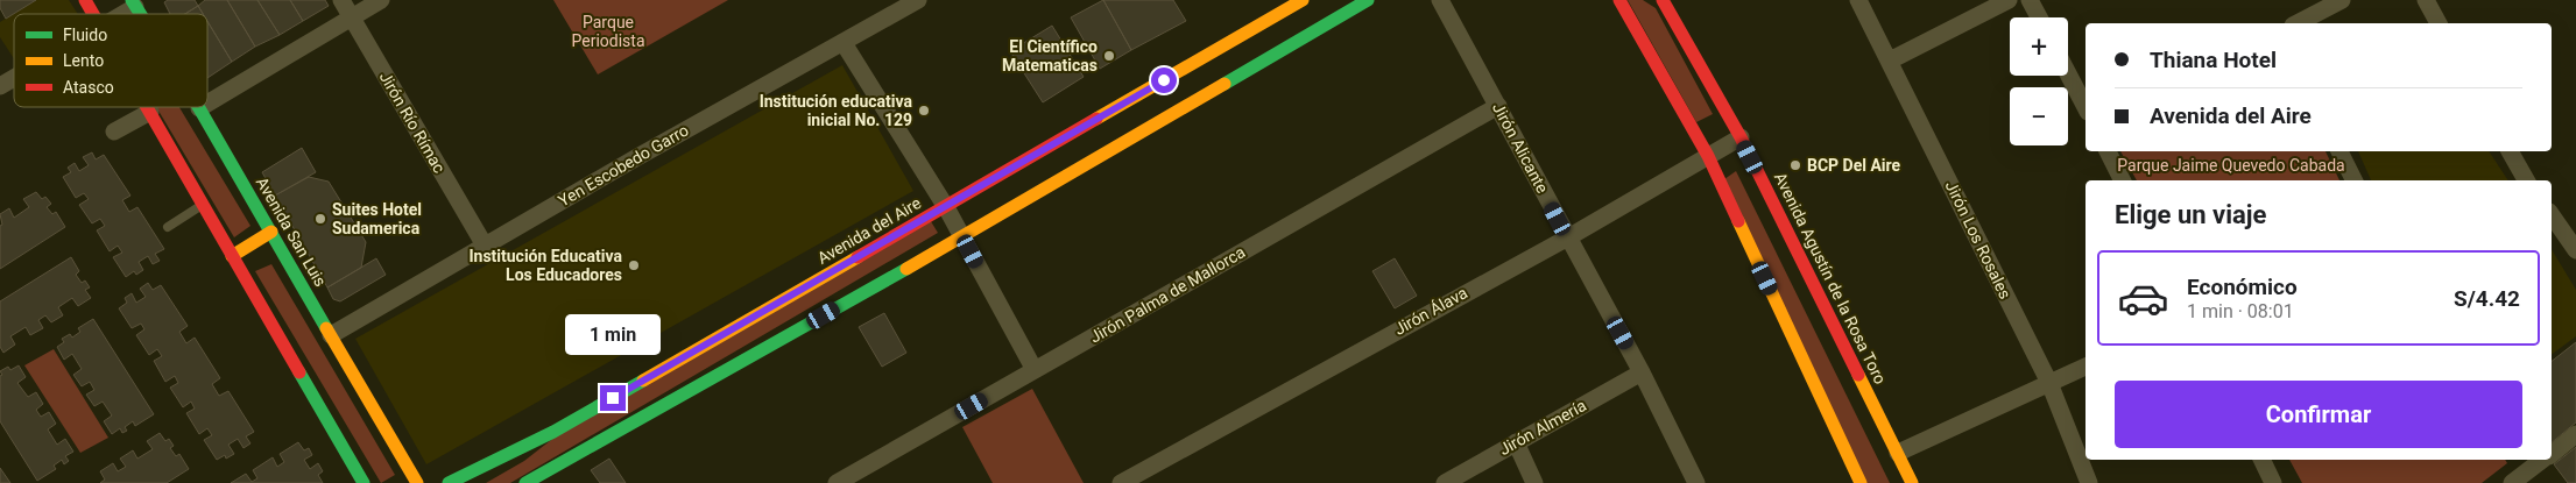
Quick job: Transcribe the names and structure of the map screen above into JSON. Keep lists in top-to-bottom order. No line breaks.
{"streets":{"main road":["Avenida del Aire","Avenida San Luis","Avenida Agustín de la Rosa Toro"],"street":["Jirón Río Rímac","Jirón Alicante","Yen Escobedo Garro","Jirón Los Rosales","Jirón Palma de Mallorca","Jirón Álava","Jirón Almería"]},"crossings":[["Jirón Río Rímac","Yen Escobedo Garro"],["Jirón Alicante","Jirón Palma de Mallorca"],["Jirón Alicante","Jirón Álava"],["Jirón Alicante","Jirón Almería"],["Yen Escobedo Garro","Avenida San Luis"],["Avenida Agustín de la Rosa Toro","Jirón Álava"]],"parks":["Parque Periodista","Parque Jaime Quevedo Cabada"],"places":["El Científico Matematicas","Institución educativa inicial No. 129","BCP Del Aire","Suites Hotel Sudamerica","Institución Educativa Los Educadores"],"legend":["Fluido","Lento","Atasco"],"page":{"map_buttons":["+","−"],"banner":["Thiana Hotel","Avenida del Aire"],"heading":"Elige un viaje","list":[{"name":"Económico","note":"1 min · 08:01","value":"S/4.42"}],"bubble":"1 min","buttons":"Confirmar"}}
